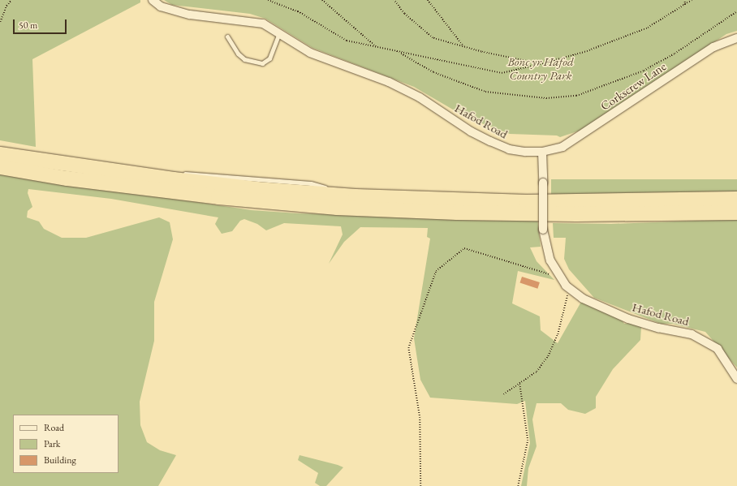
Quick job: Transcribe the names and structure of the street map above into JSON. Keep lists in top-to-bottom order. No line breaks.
{"streets":{"street":["Corkscrew Lane","Hafod Road"]},"crossings":[["Corkscrew Lane","Hafod Road"]],"parks":["Bonc yr Hafod Country Park"],"legend":["Road","Park","Building"],"scale_bar":"50 m"}
